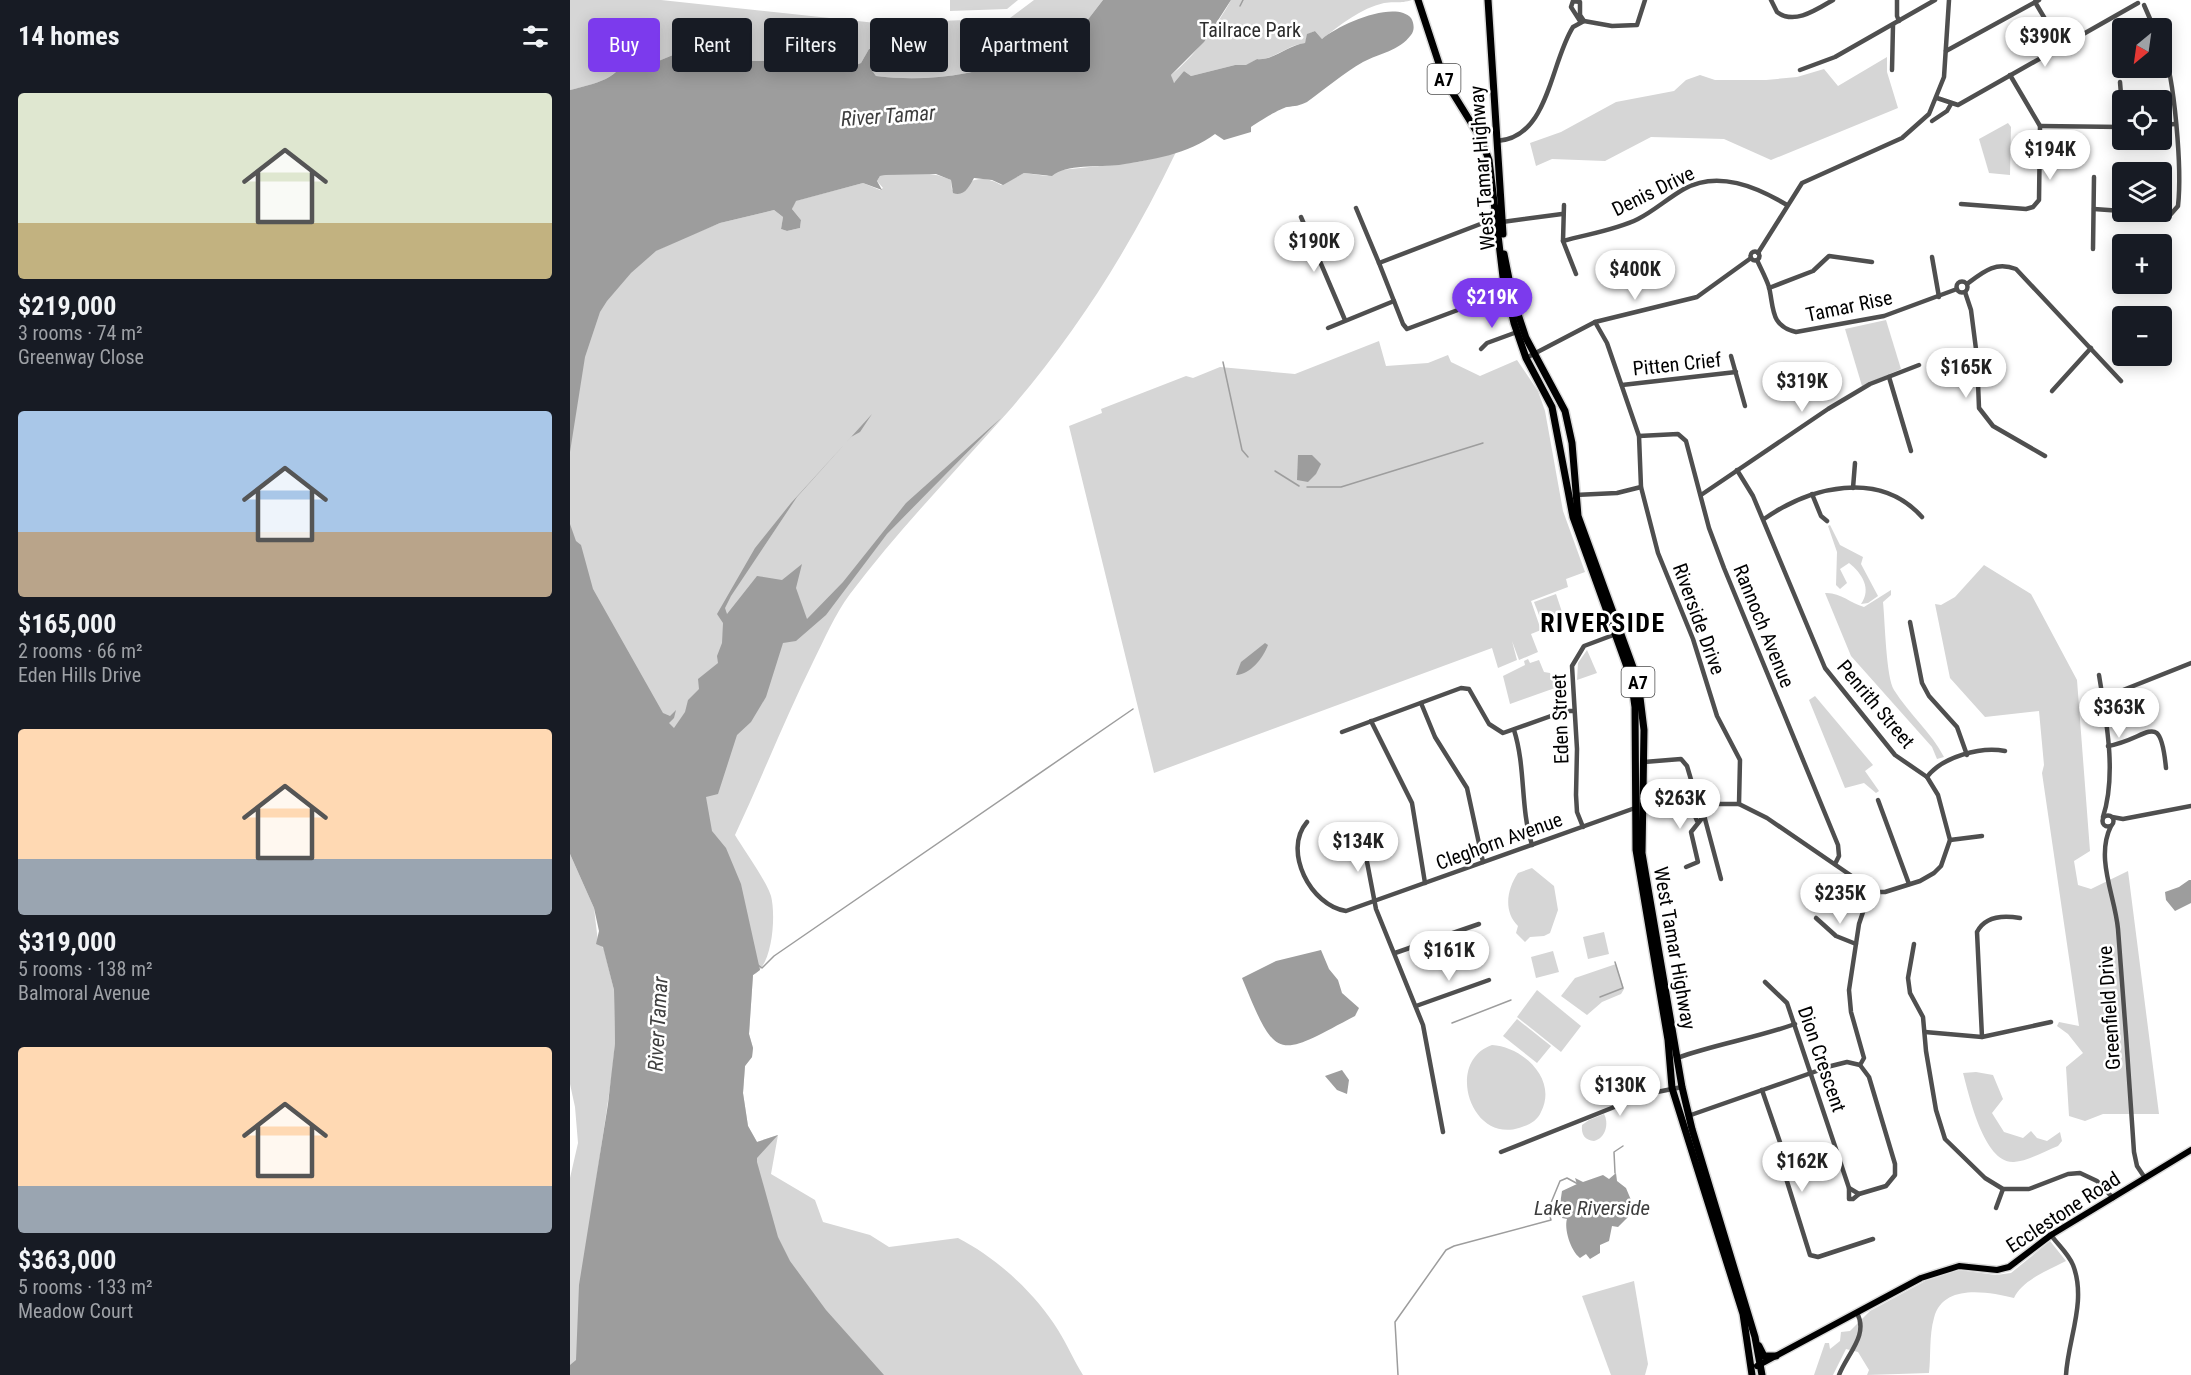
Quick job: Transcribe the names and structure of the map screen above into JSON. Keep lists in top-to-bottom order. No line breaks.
{"streets":{"highway":["A7","West Tamar Highway"],"main road":["Ecclestone Road"],"street":["Denis Drive","Tamar Rise","Pitten Crief","Riverside Drive","Rannoch Avenue","Penrith Street","Eden Street","Cleghorn Avenue","Greenfield Drive","Dion Crescent"]},"crossings":[["A7","West Tamar Highway"],["West Tamar Highway","Eden Street"],["West Tamar Highway","Cleghorn Avenue"],["West Tamar Highway","Ecclestone Road"],["Pitten Crief","Riverside Drive"],["Riverside Drive","Rannoch Avenue"],["Eden Street","Cleghorn Avenue"],["Greenfield Drive","Ecclestone Road"]],"districts":["RIVERSIDE"],"water":["River Tamar","Lake Riverside"],"parks":["Tailrace Park"],"north":"bottom left","page":{"heading":"14 homes","price":["$390K","$194K","$190K","$400K","$219K","$165K","$319K","$363K","$263K","$134K","$235K","$161K","$130K","$162K"],"map_buttons":["+","−"],"chip":["Buy","Rent","Filters","New","Apartment"],"list":[{"name":"$219,000","note":"3 rooms · 74 m² · Greenway Close"},{"name":"$165,000","note":"2 rooms · 66 m² · Eden Hills Drive"},{"name":"$319,000","note":"5 rooms · 138 m² · Balmoral Avenue"},{"name":"$363,000","note":"5 rooms · 133 m² · Meadow Court"}]}}
